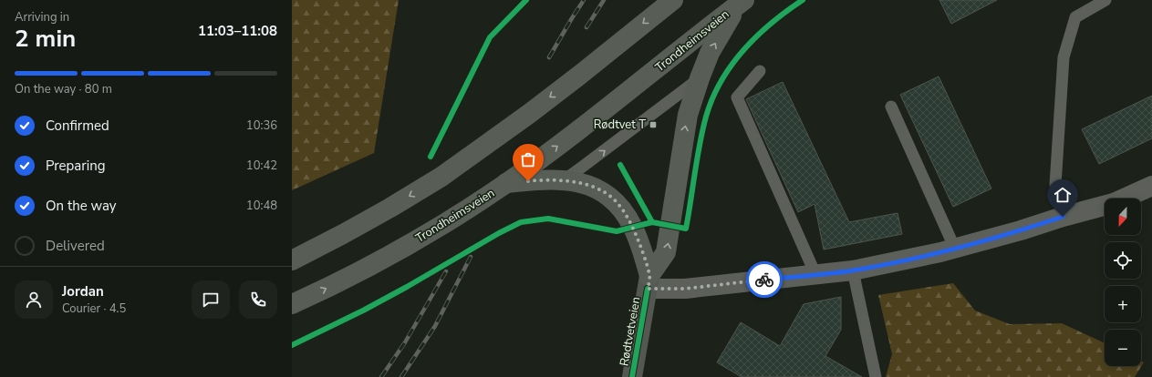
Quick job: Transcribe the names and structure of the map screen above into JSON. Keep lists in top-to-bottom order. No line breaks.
{"streets":{"highway":["Trondheimsveien"],"street":["Rødtvetveien"]},"places":{"transit":["Rødtvet T"]},"north":"bottom","page":{"heading":["2 min","Arriving in","11:03–11:08"],"panel":["Jordan","Courier · 4.5"],"bar":"On the way · 80 m","list":[["Confirmed","10:36"],["Preparing","10:42"],["On the way","10:48"],"Delivered"],"map_buttons":["+","−"]}}
